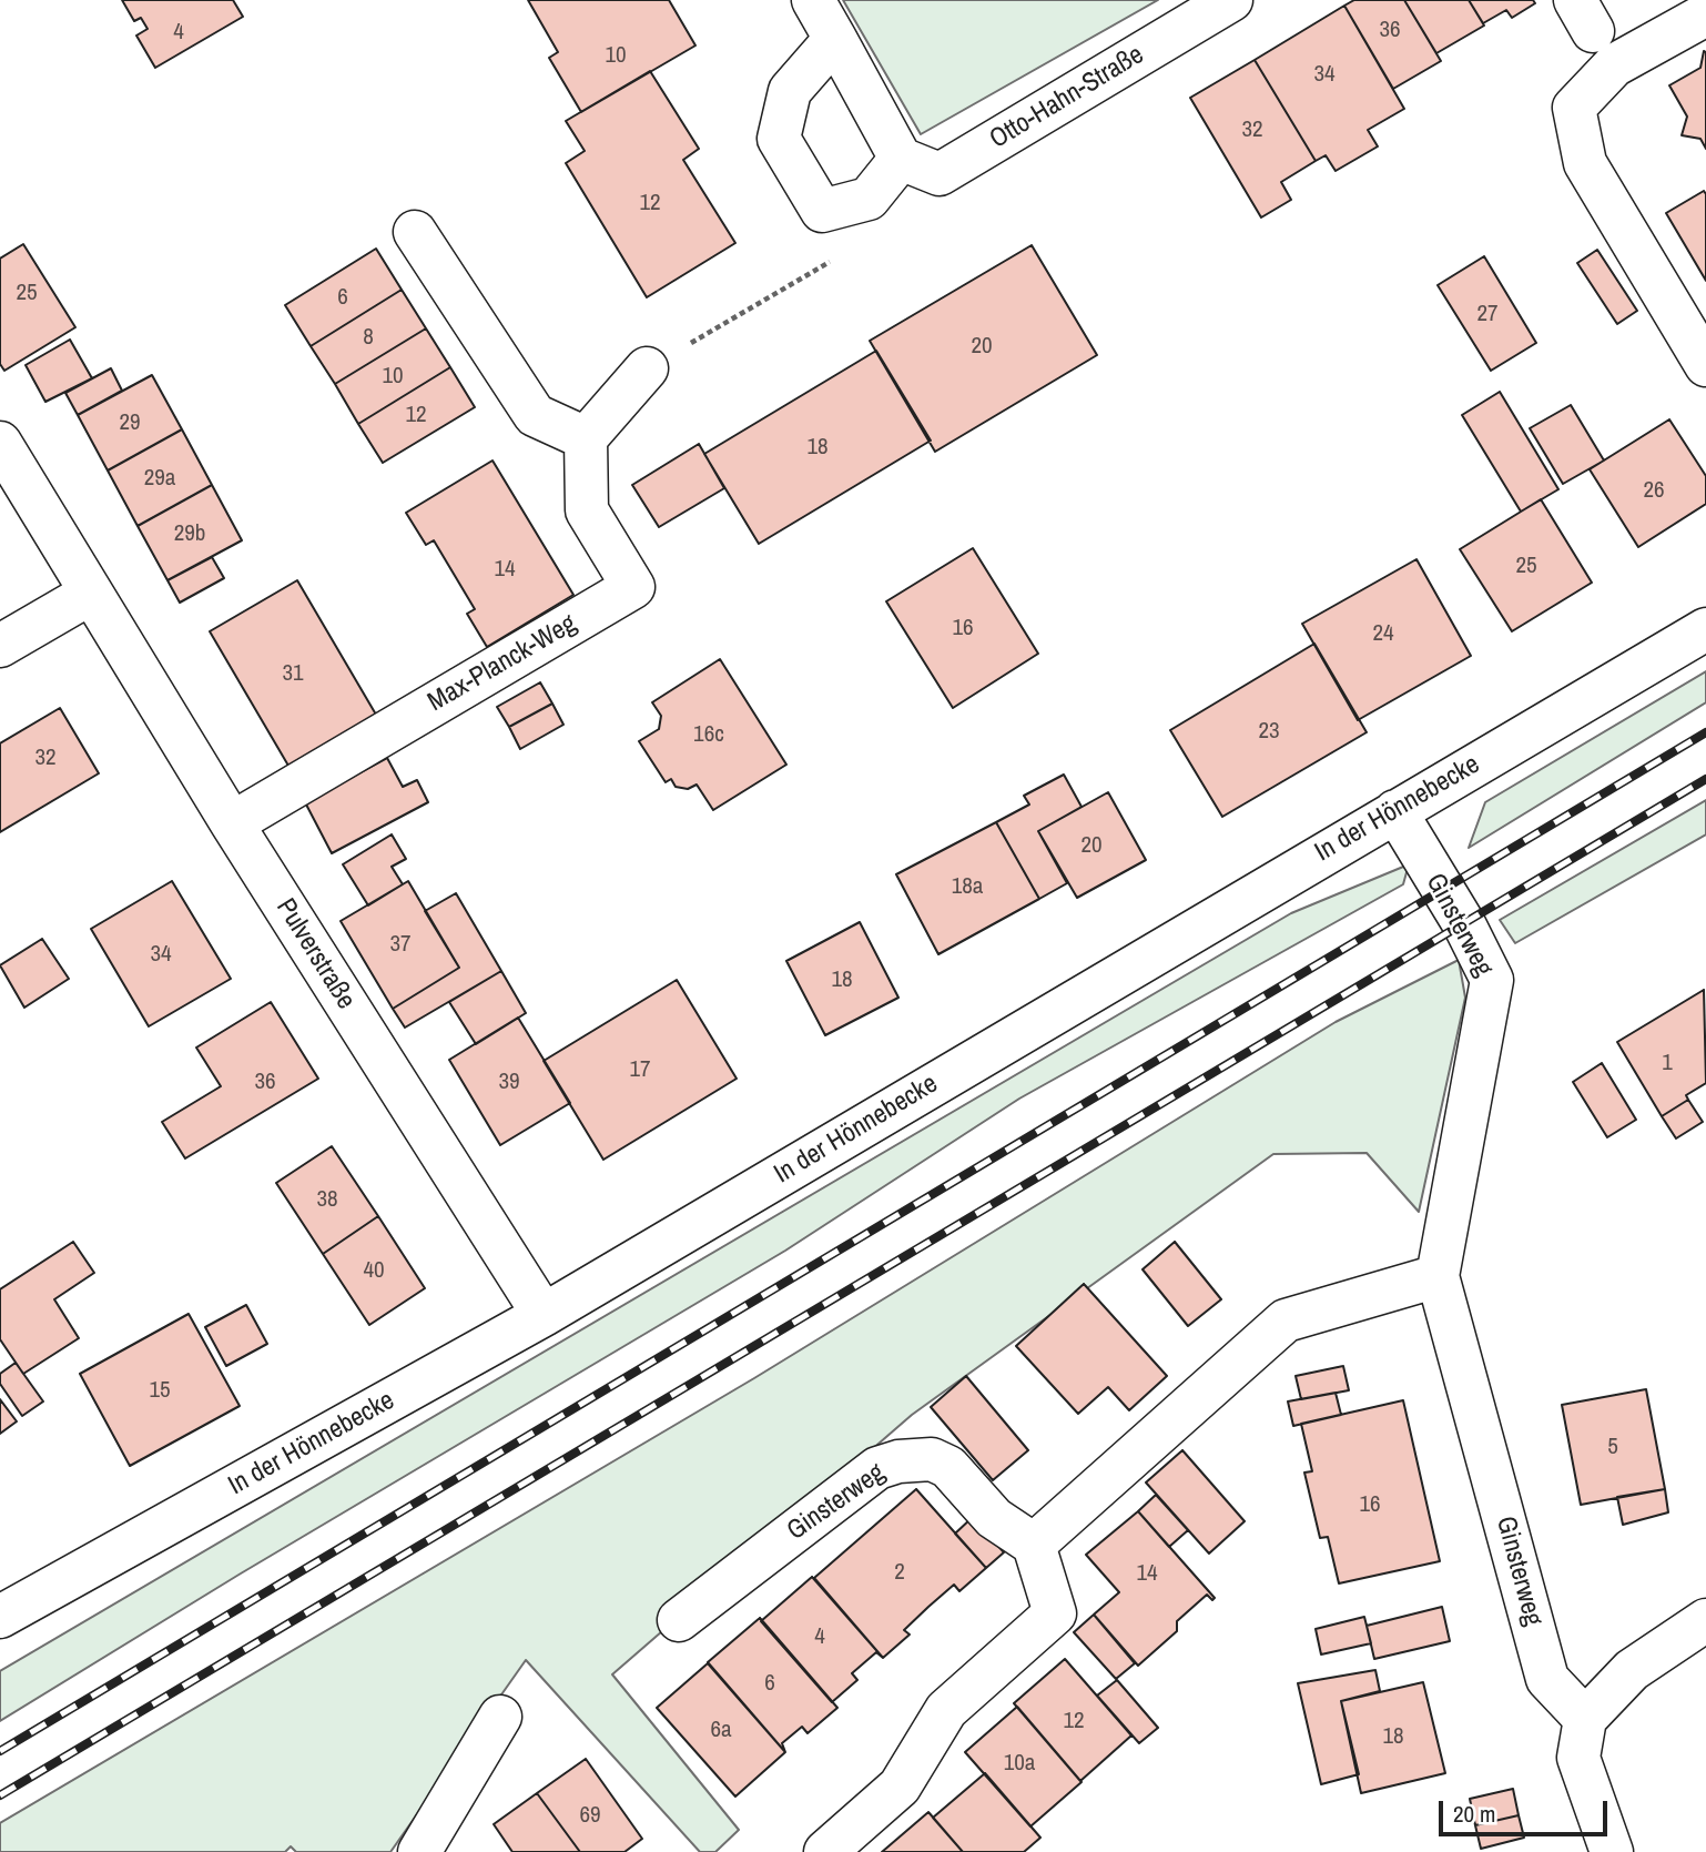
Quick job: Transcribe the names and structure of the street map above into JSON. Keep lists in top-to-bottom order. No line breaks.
{"streets":{"street":["Otto-Hahn-Straße","Max-Planck-Weg","In der Hönnebecke","Ginsterweg","Pulverstraße"]},"crossings":[["Max-Planck-Weg","Pulverstraße"],["In der Hönnebecke","Ginsterweg"],["In der Hönnebecke","Pulverstraße"]],"house_numbers":["36","4","10","34","32","12","25","6","27","8","20","10","12","29","18","29a","26","29b","25","14","16","24","31","23","16c","32","20","18a","37","34","18","1","17","36","39","38","40","15","5","16","2","14","4","6","12","6a","18","10a","69"],"scale_bar":"20 m"}
